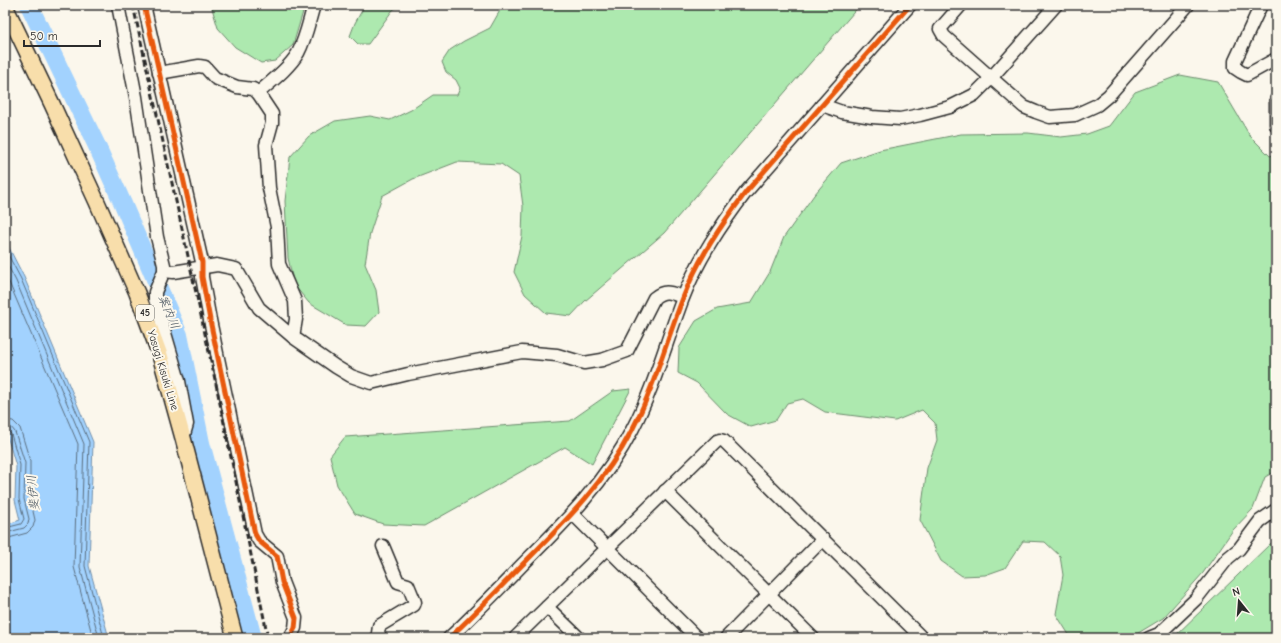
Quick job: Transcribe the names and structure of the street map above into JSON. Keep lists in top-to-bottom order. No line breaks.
{"streets":{"main road":["45","Yasugi Kisuki Line"]},"water":["案内川","斐伊川"],"scale_bar":"50 m","north":"top"}
